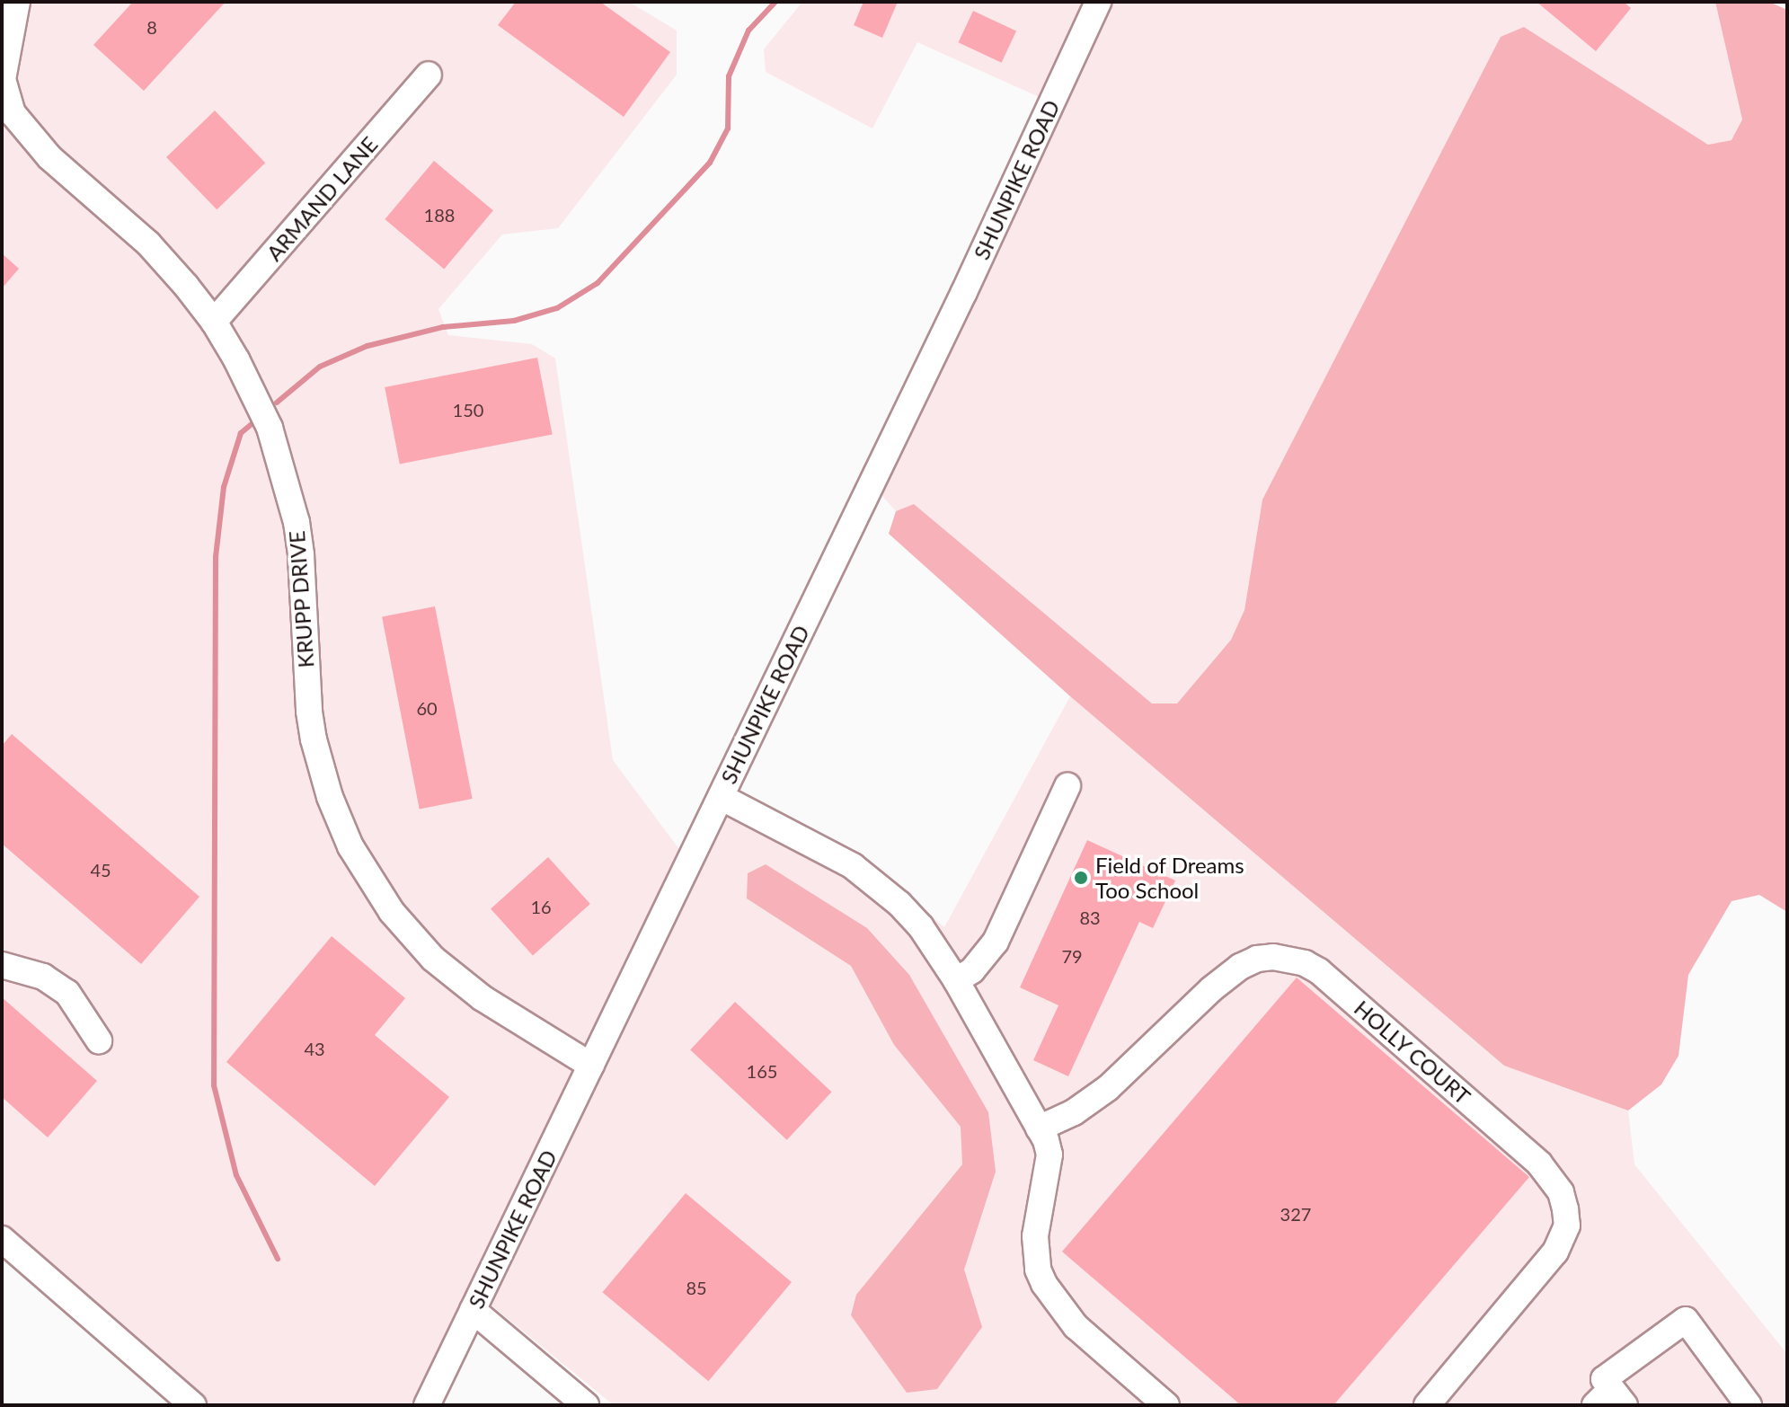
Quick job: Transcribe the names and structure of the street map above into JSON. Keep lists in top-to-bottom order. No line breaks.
{"streets":{"street":["SHUNPIKE ROAD","ARMAND LANE","KRUPP DRIVE","HOLLY COURT"]},"crossings":[["SHUNPIKE ROAD","KRUPP DRIVE"],["ARMAND LANE","KRUPP DRIVE"]],"places":["Field of Dreams Too School"],"house_numbers":["8","188","150","60","45","16","83","79","43","165","327","85"]}
